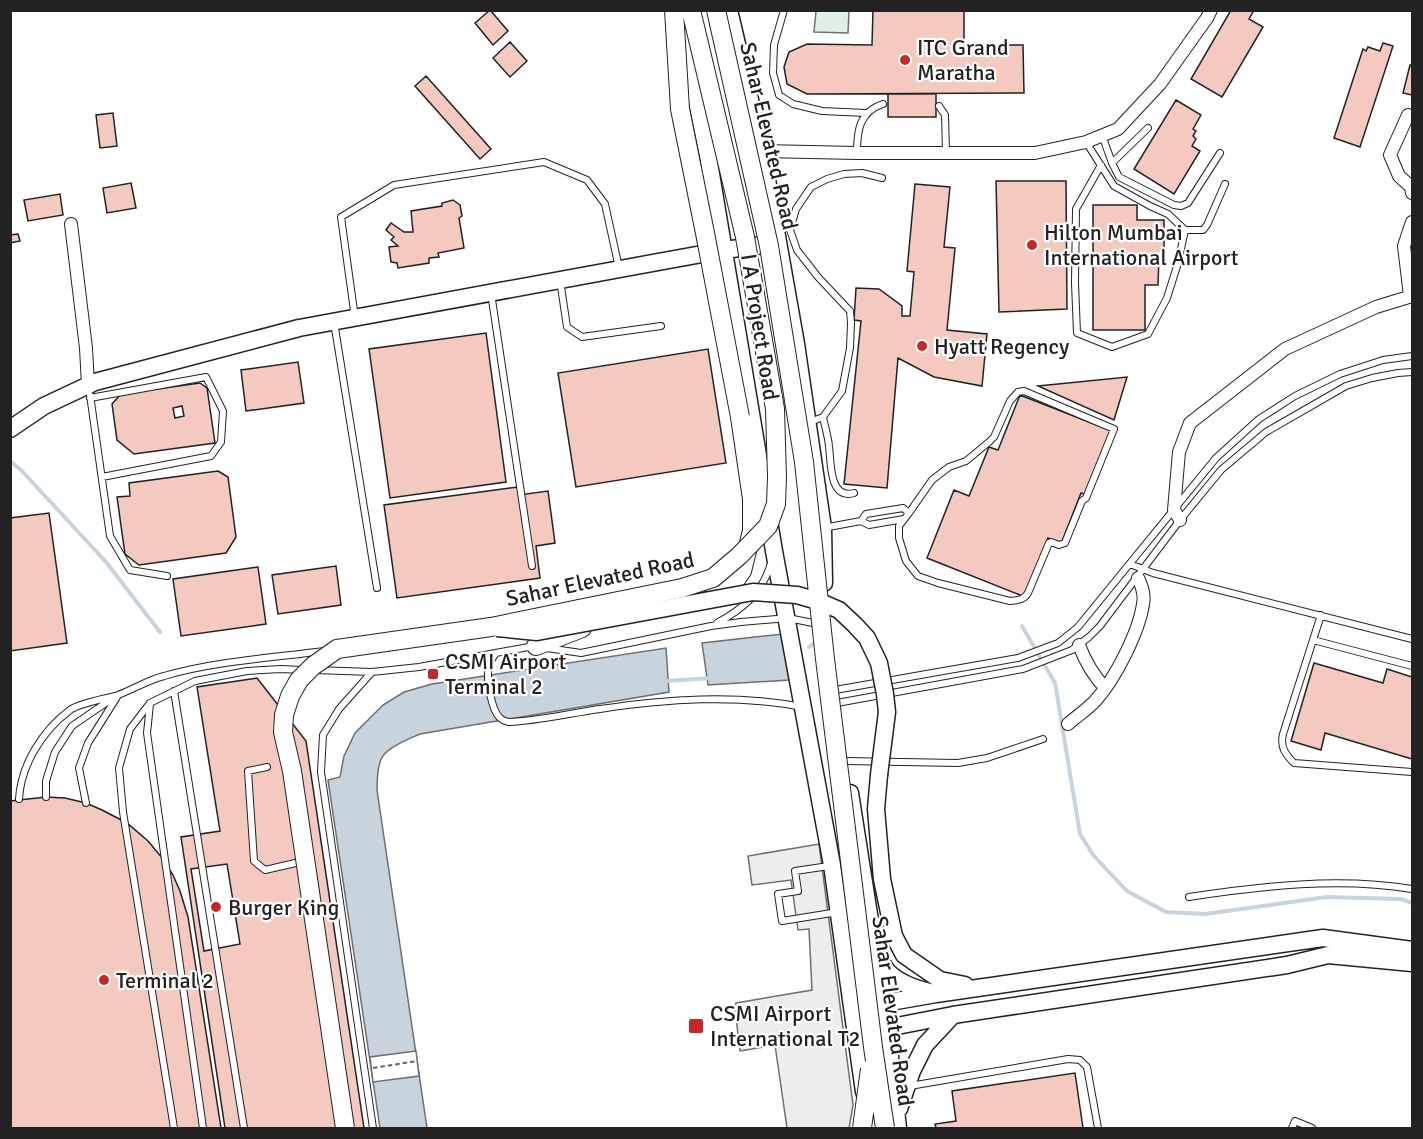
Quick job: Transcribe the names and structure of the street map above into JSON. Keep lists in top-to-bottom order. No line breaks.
{"streets":{"main road":["Sahar Elevated Road","I A Project Road"]},"places":{"other":["ITC Grand Maratha","Hilton Mumbai International Airport","Hyatt Regency","Burger King","Terminal 2"],"transit":["CSMI Airport Terminal 2","CSMI Airport International T2"]}}
